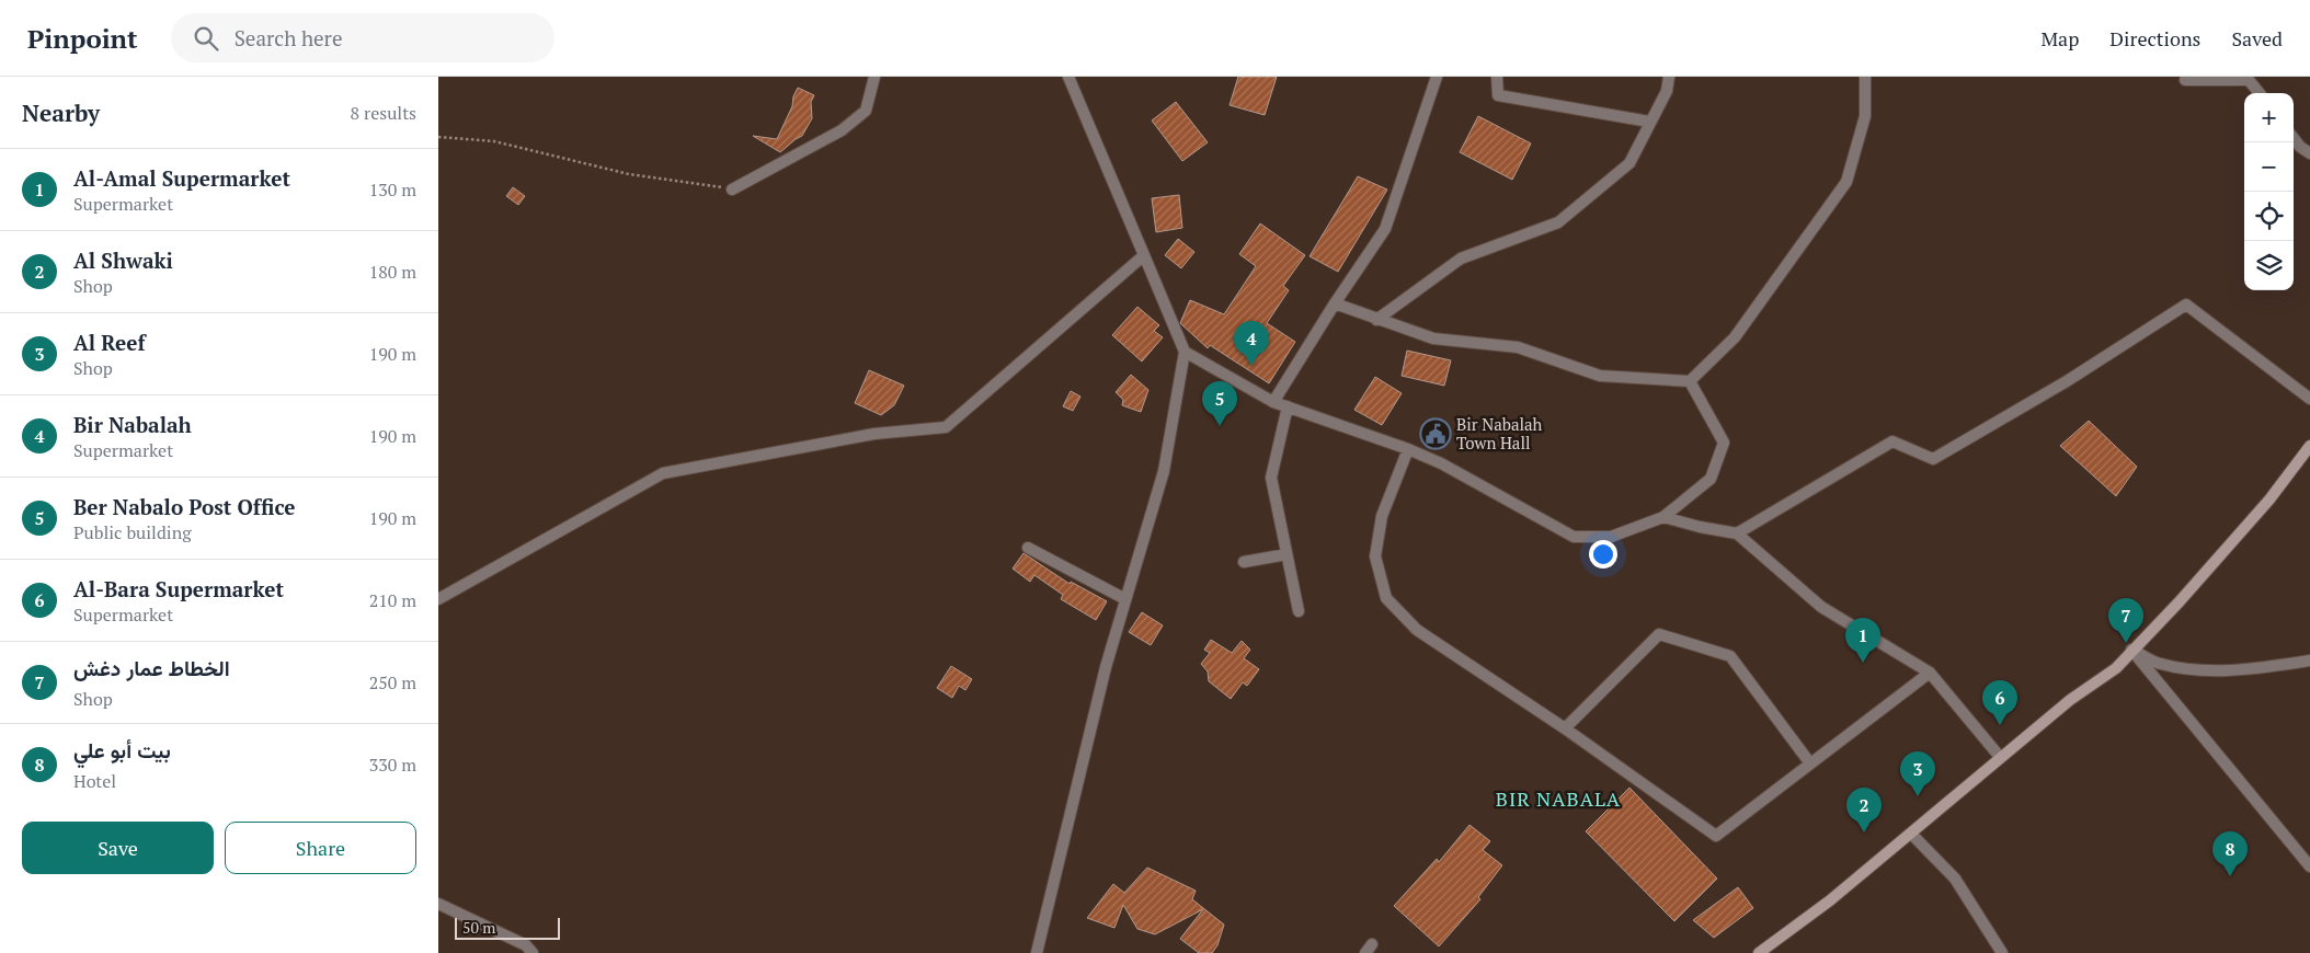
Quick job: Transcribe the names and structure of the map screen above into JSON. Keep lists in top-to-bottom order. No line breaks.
{"districts":["BIR NABALA"],"places":{"public building":["Bir Nabalah Town Hall"]},"scale_bar":"50 m","page":{"header":"Pinpoint","search":"Search here","nav":["Map","Directions","Saved"],"heading":["Nearby","8 results"],"map_buttons":["+","−"],"list":[{"mark":"1","name":"Al-Amal Supermarket","note":"Supermarket","value":"130 m"},{"mark":"2","name":"Al Shwaki","note":"Shop","value":"180 m"},{"mark":"3","name":"Al Reef","note":"Shop","value":"190 m"},{"mark":"4","name":"Bir Nabalah","note":"Supermarket","value":"190 m"},{"mark":"5","name":"Ber Nabalo Post Office","note":"Public building","value":"190 m"},{"mark":"6","name":"Al-Bara Supermarket","note":"Supermarket","value":"210 m"},{"mark":"7","name":"الخطاط عمار دغش","note":"Shop","value":"250 m"},{"mark":"8","name":"بيت أبو علي","note":"Hotel","value":"330 m"}],"pins":["4","5","7","1","6","3","2","8"],"buttons":["Save","Share"],"scale":"50 m"}}
